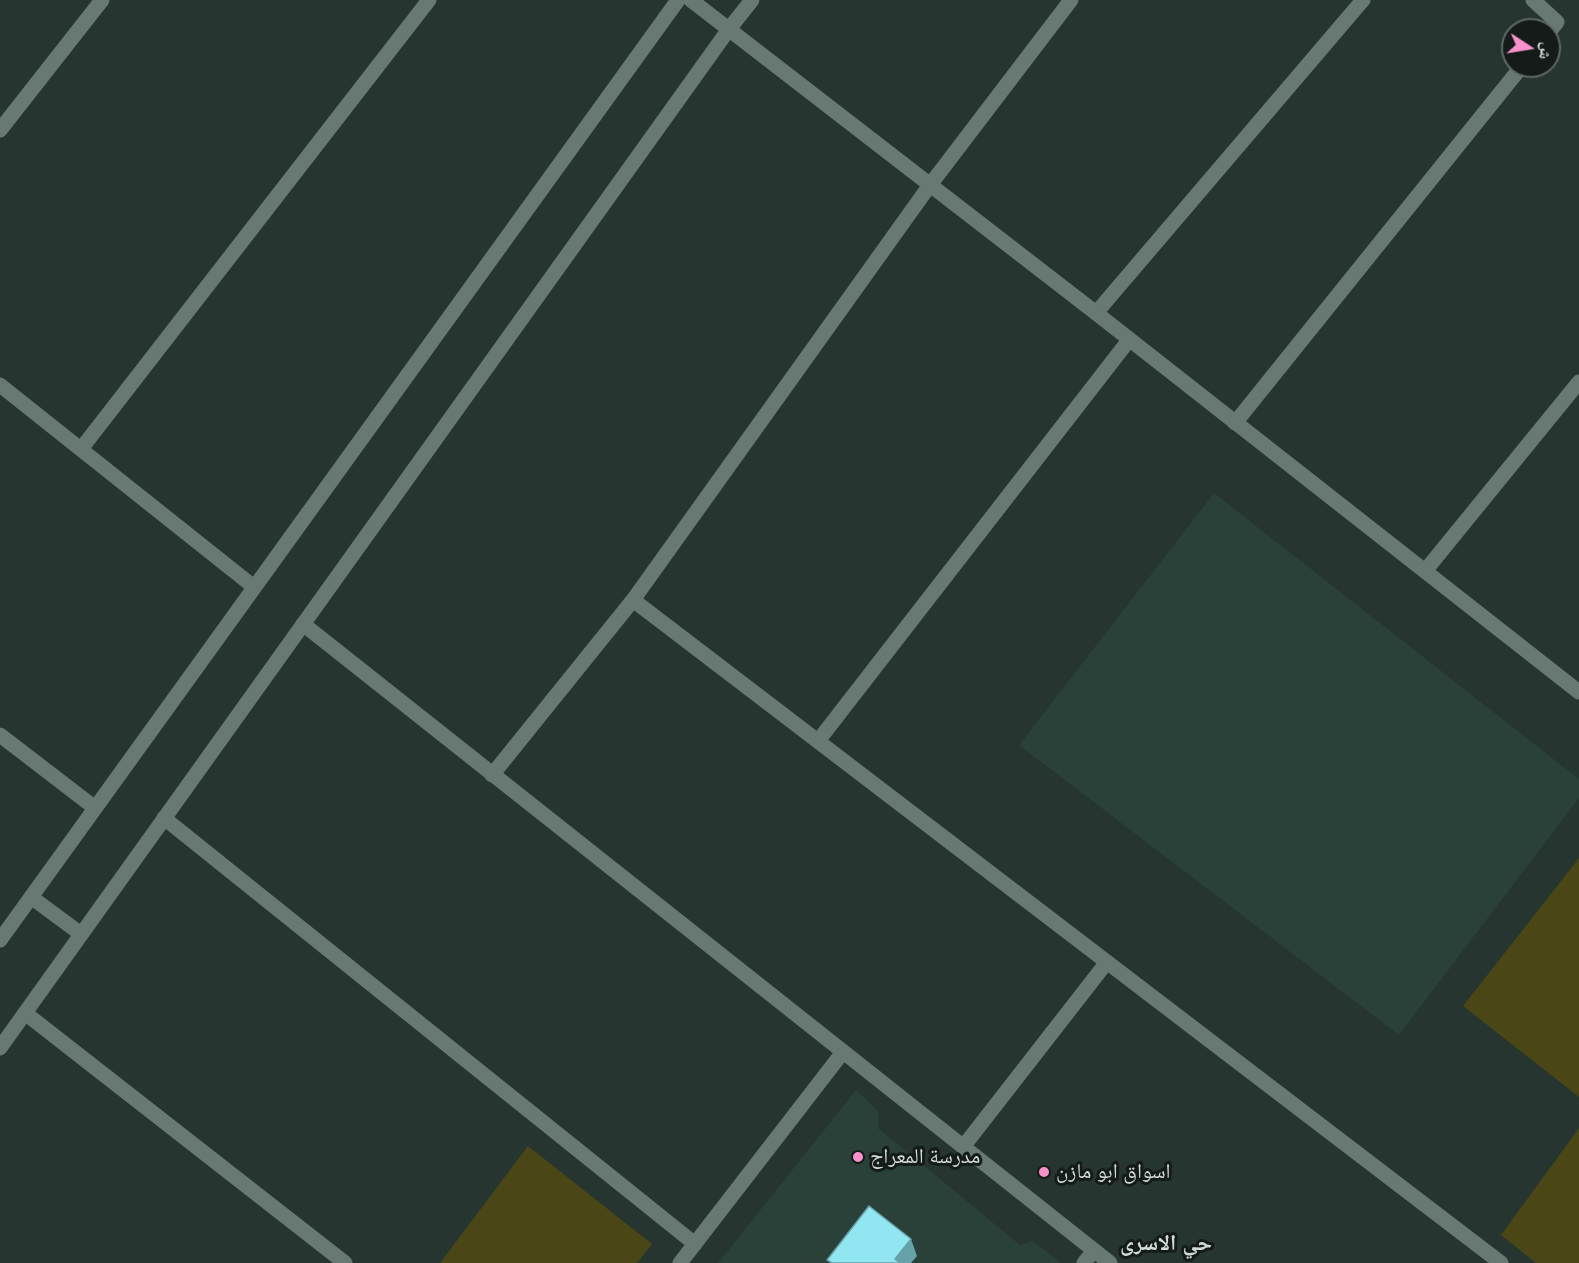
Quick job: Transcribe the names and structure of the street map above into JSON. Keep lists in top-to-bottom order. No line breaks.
{"districts":["حي الاسرى"],"places":["مدرسة المعراج","اسواق ابو مازن"],"north":"right"}
